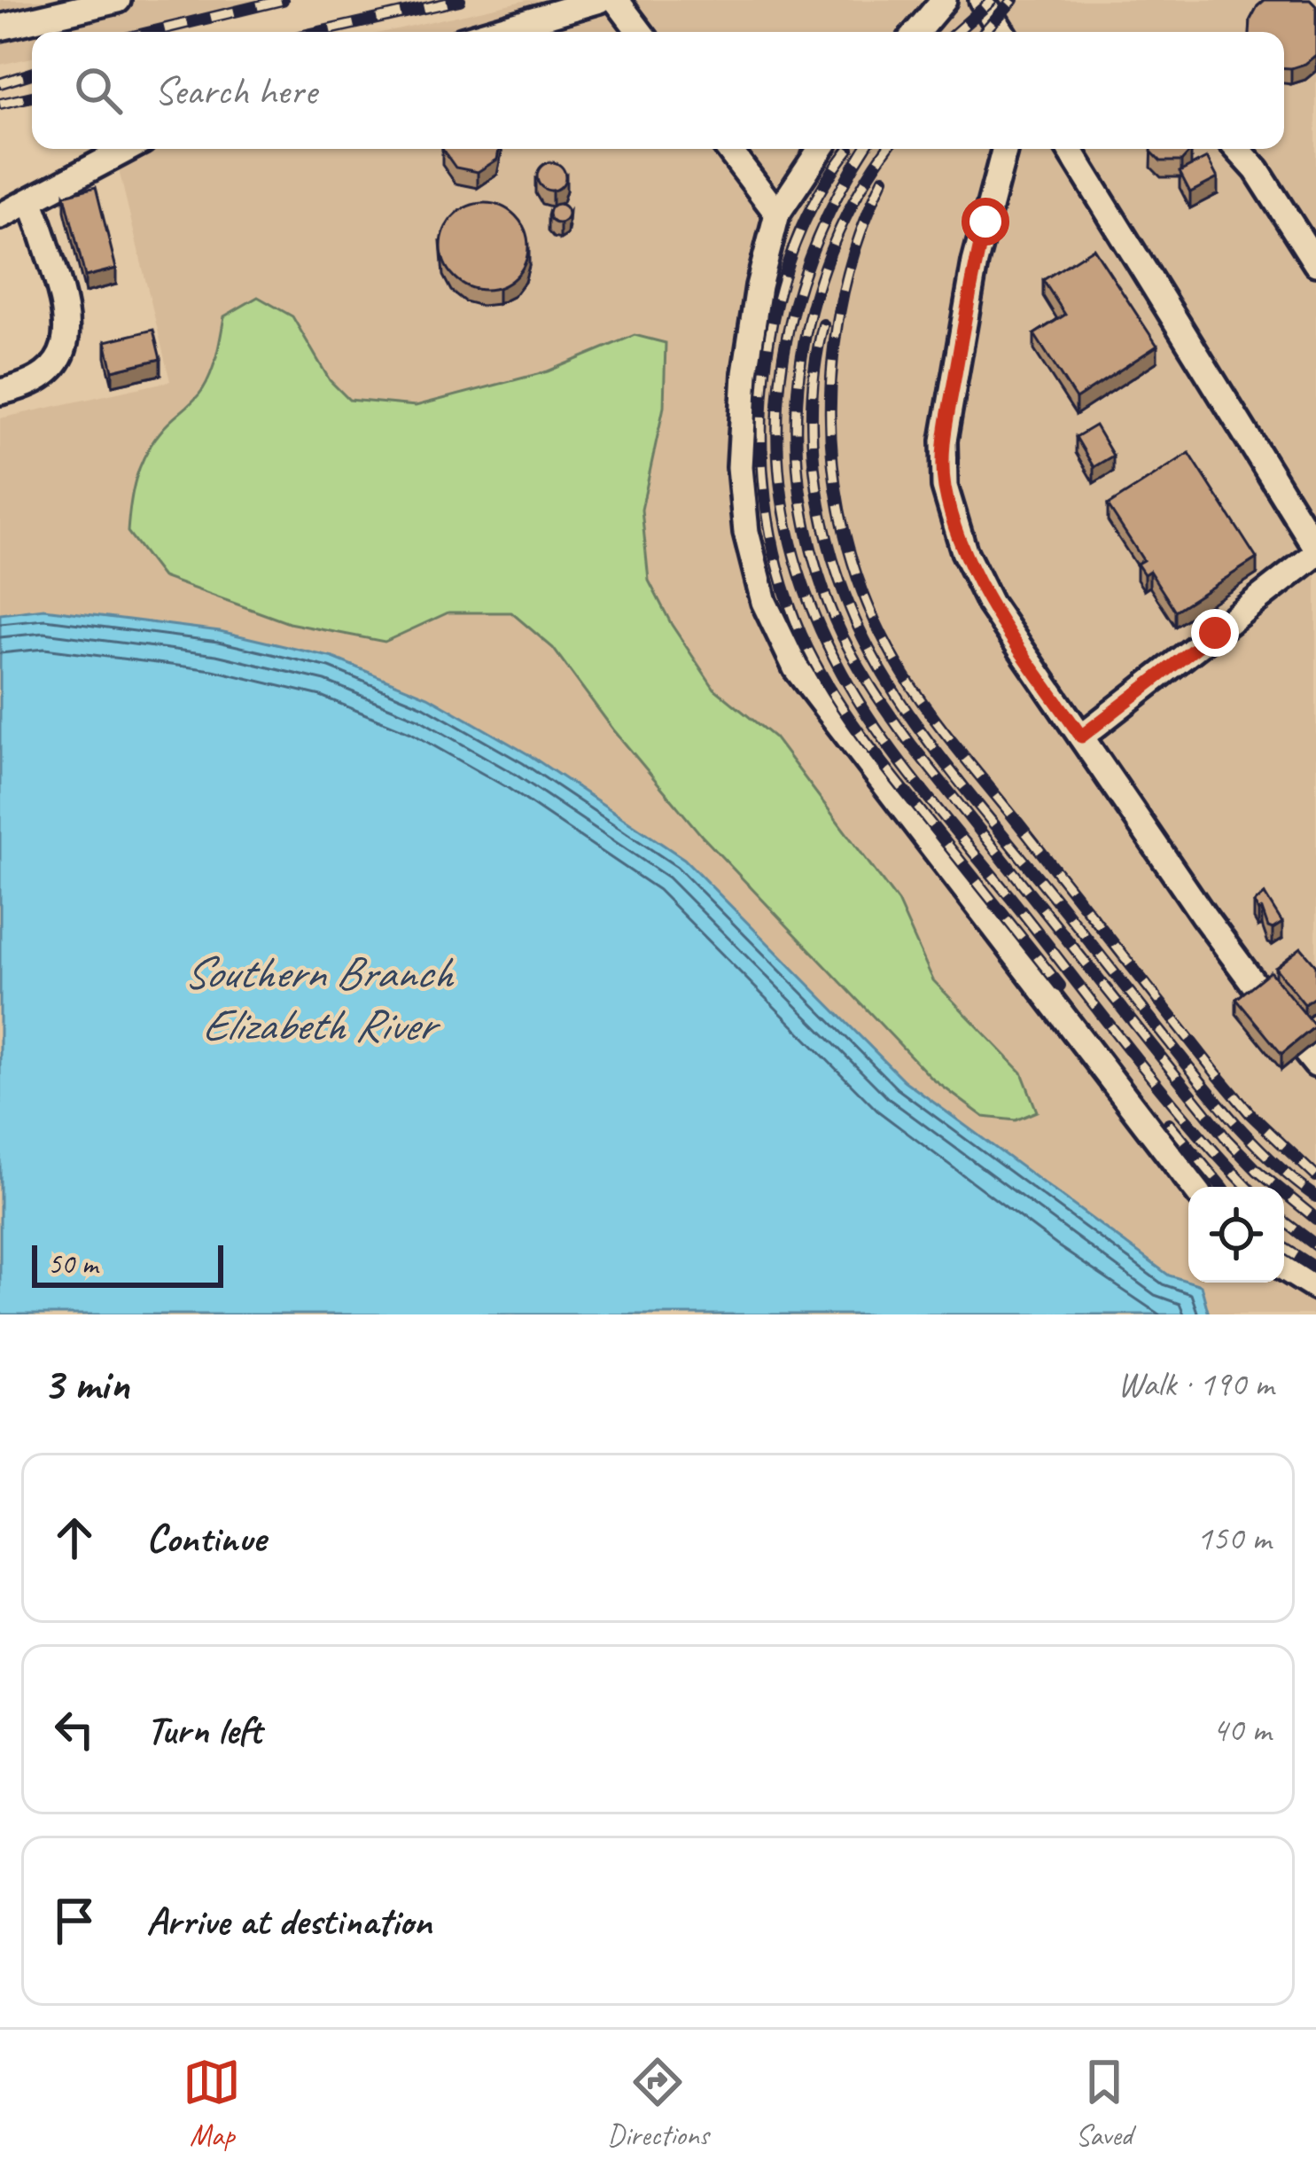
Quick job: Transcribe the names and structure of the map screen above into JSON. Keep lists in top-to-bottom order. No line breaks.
{"water":["Southern Branch Elizabeth River"],"scale_bar":"50 m","page":{"search":"Search here","scale":"50 m","heading":["3 min","Walk · 190 m"],"list":[["Continue","150 m"],["Turn left","40 m"],"Arrive at destination"],"nav":["Map","Directions","Saved"]}}
